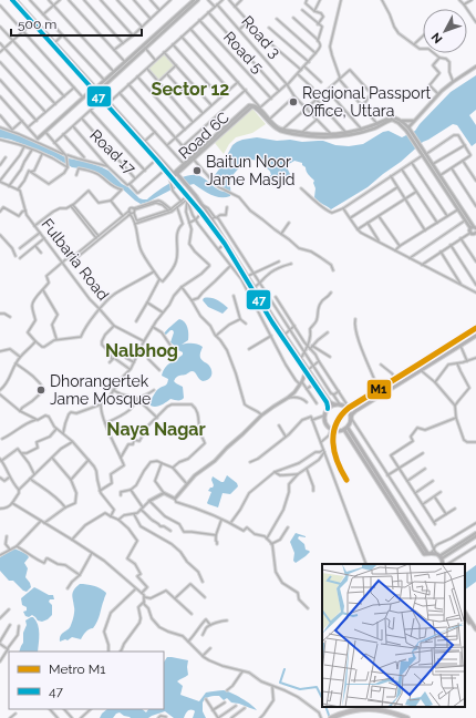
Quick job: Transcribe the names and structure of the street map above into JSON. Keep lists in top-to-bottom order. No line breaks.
{"streets":{"street":["Road 3","Road 5","Road 6C","Road 17","Fulbaria Road"]},"districts":["Sector 12","Nalbhog","Naya Nagar"],"places":["Regional Passport Office, Uttara","Baitun Noor Jame Masjid","Dhorangertek Jame Mosque"],"lines":["transit line 47","metro line M1"],"legend":["Metro M1","47"],"scale_bar":"500 m","north":"bottom left"}
